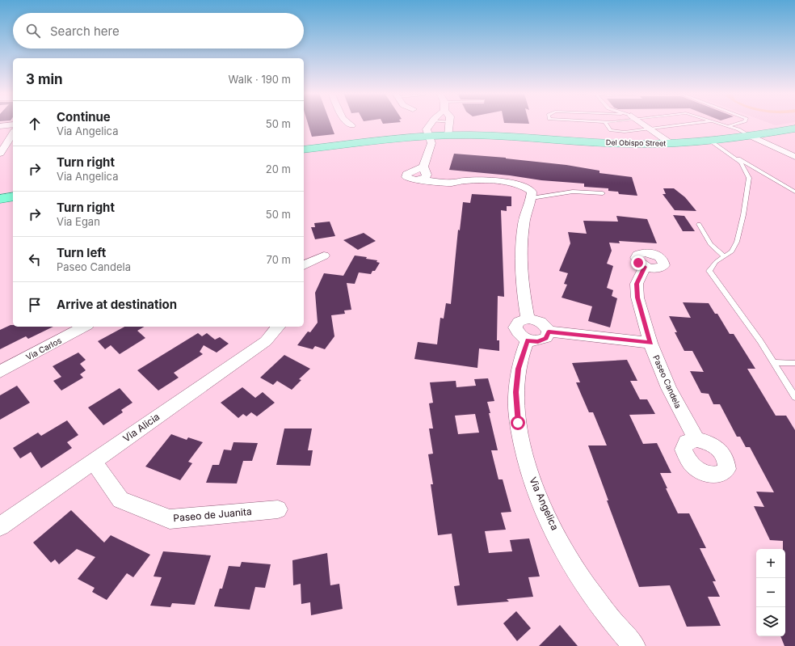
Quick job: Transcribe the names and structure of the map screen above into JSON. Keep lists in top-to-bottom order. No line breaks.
{"streets":{"main road":["Del Obispo Street"],"street":["Via Carlos","Paseo Candela","Via Alicia","Via Angelica","Paseo de Juanita"]},"crossings":[["Via Alicia","Paseo de Juanita"]],"page":{"search":"Search here","heading":["3 min","Walk · 190 m"],"list":[["Continue","Via Angelica","50 m"],["Turn right","Via Angelica","20 m"],["Turn right","Via Egan","50 m"],["Turn left","Paseo Candela","70 m"],"Arrive at destination"],"map_buttons":["+","−"]}}
